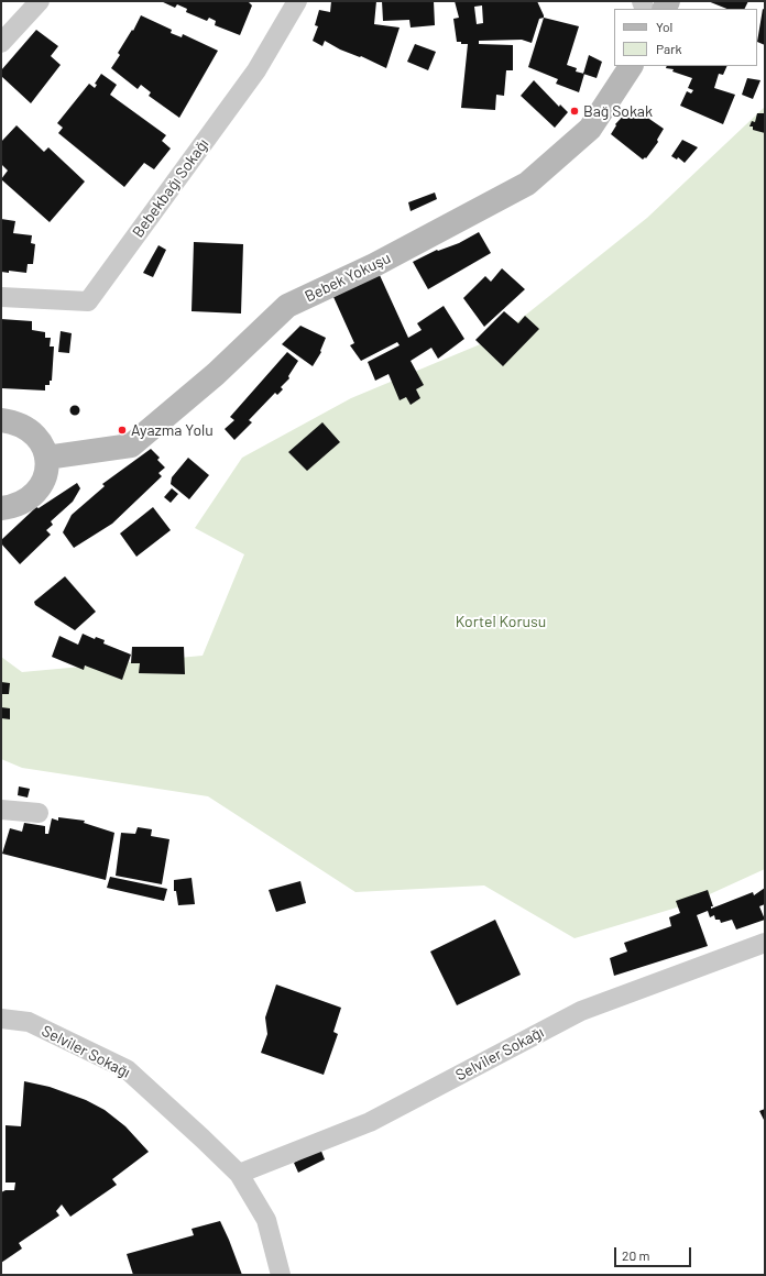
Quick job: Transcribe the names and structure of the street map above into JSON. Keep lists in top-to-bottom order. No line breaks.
{"streets":{"street":["Bebekbağı Sokağı","Bebek Yokuşu","Selviler Sokağı"]},"parks":["Kortel Korusu"],"places":["Bağ Sokak","Ayazma Yolu"],"legend":["Yol","Park"],"scale_bar":"20 m"}
